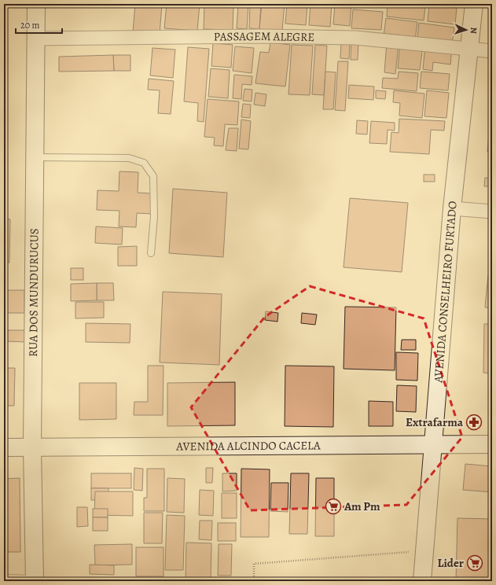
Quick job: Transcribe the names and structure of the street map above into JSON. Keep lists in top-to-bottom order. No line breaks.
{"streets":{"main road":["RUA DOS MUNDURUCUS","AVENIDA CONSELHEIRO FURTADO","AVENIDA ALCINDO CACELA"],"street":["PASSAGEM ALEGRE"]},"crossings":[["PASSAGEM ALEGRE","RUA DOS MUNDURUCUS"],["PASSAGEM ALEGRE","AVENIDA CONSELHEIRO FURTADO"],["RUA DOS MUNDURUCUS","AVENIDA ALCINDO CACELA"],["AVENIDA CONSELHEIRO FURTADO","AVENIDA ALCINDO CACELA"]],"places":{"pharmacy":["Extrafarma"],"supermarket":["Am Pm","Lider"]},"scale_bar":"20 m","north":"right"}
